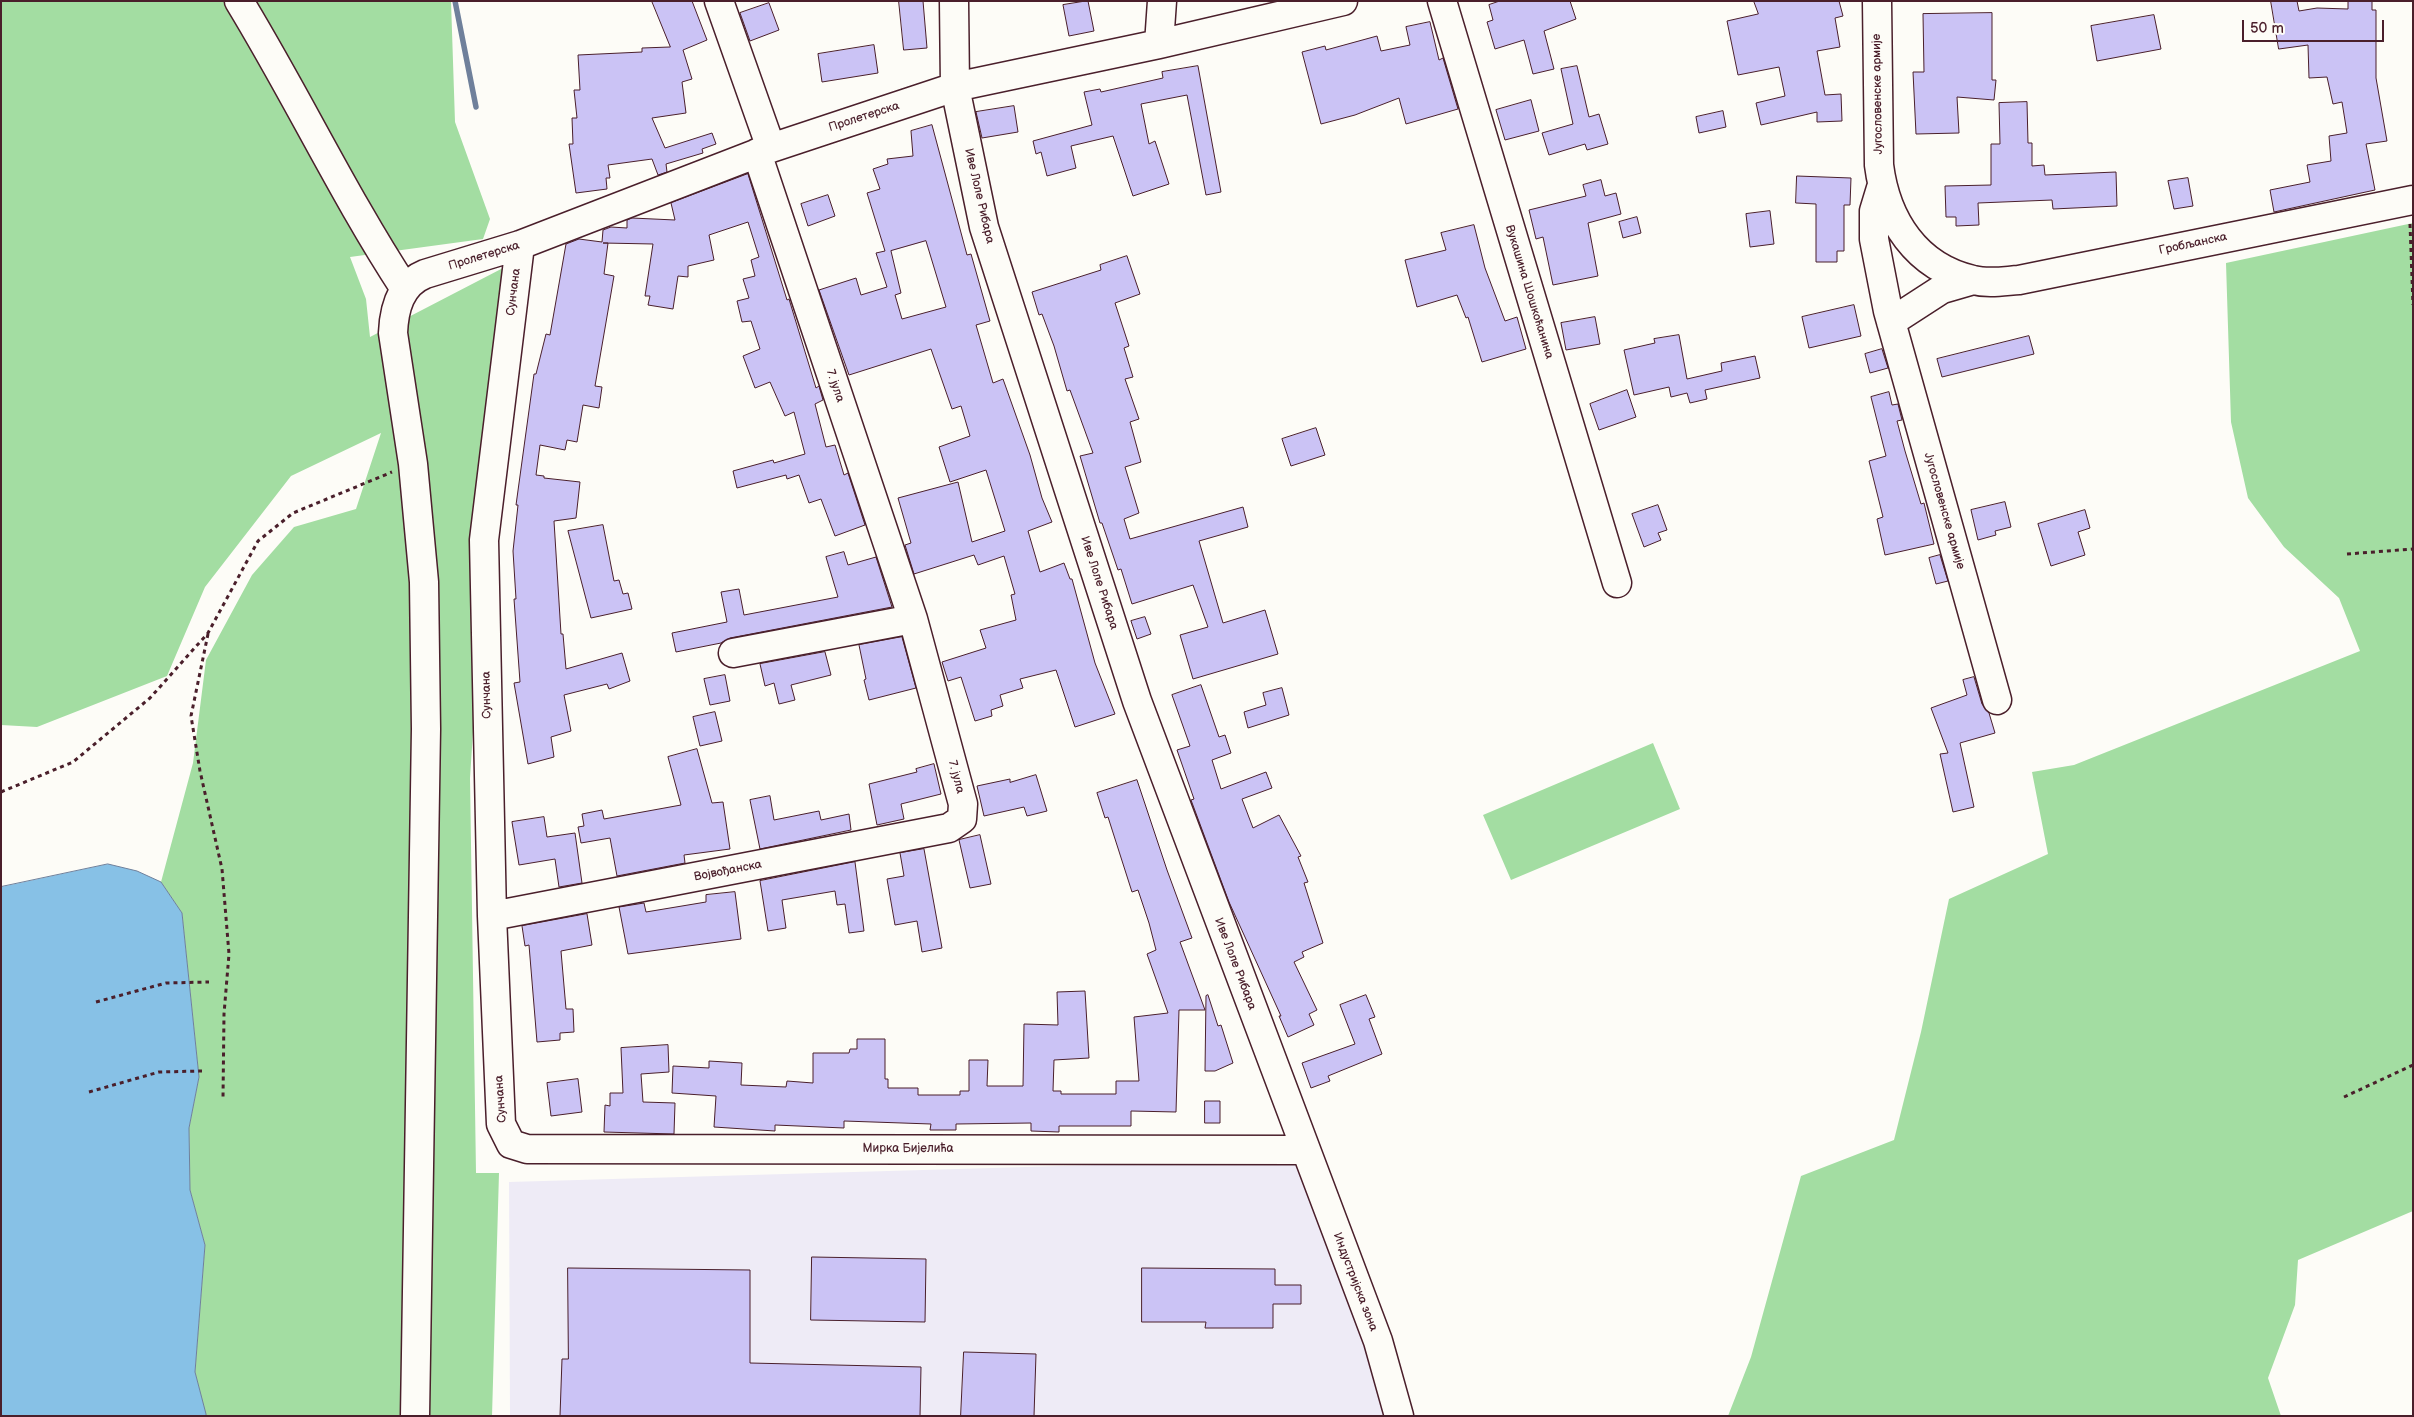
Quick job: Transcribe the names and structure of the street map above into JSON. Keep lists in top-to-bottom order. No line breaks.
{"streets":{"street":["Југословенске армије","Пролетерска","Иве Лоле Рибара","Гробљанска","Сунчана","Вукашина Шошкоћанина","7. јула","Војвођанска","Мирка Бијелића","Индустријска зона"]},"crossings":[["Југословенске армије","Гробљанска"],["Пролетерска","Иве Лоле Рибара"],["Пролетерска","Сунчана"],["Пролетерска","7. јула"],["Иве Лоле Рибара","Мирка Бијелића"],["Иве Лоле Рибара","Индустријска зона"],["Сунчана","Војвођанска"],["Сунчана","Мирка Бијелића"],["7. јула","Војвођанска"],["Мирка Бијелића","Индустријска зона"]],"scale_bar":"50 m"}
